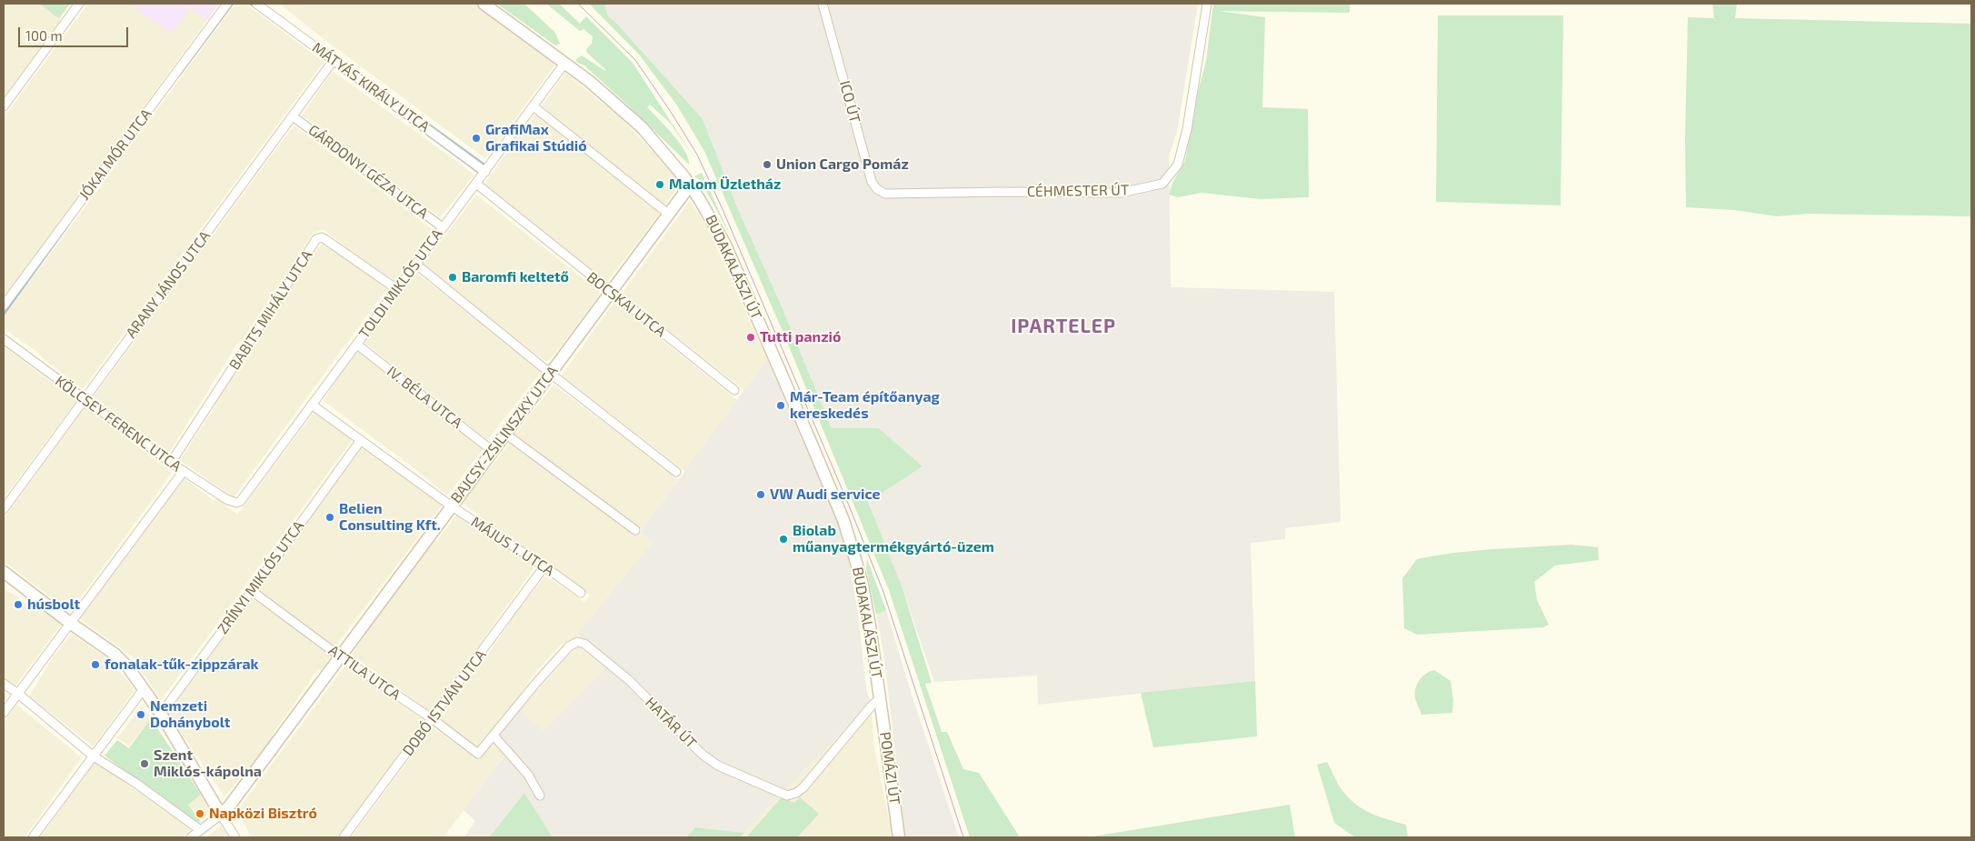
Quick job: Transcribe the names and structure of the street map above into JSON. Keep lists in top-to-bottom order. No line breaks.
{"streets":{"street":["MÁTYÁS KIRÁLY UTCA","ICO ÚT","JÓKAI MÓR UTCA","GÁRDONYI GÉZA UTCA","CÉHMESTER ÚT","BUDAKALÁSZI ÚT","TOLDI MIKLÓS UTCA","ARANY JÁNOS UTCA","BOCSKAI UTCA","BABITS MIHÁLY UTCA","IV. BÉLA UTCA","KÖLCSEY FERENC UTCA","BAJCSY-ZSILINSZKY UTCA","MÁJUS 1. UTCA","ZRÍNYI MIKLÓS UTCA","ATTILA UTCA","DOBÓ ISTVÁN UTCA","HATÁR ÚT","POMÁZI ÚT"]},"crossings":[["MÁTYÁS KIRÁLY UTCA","TOLDI MIKLÓS UTCA"],["MÁTYÁS KIRÁLY UTCA","ARANY JÁNOS UTCA"],["ICO ÚT","CÉHMESTER ÚT"],["GÁRDONYI GÉZA UTCA","TOLDI MIKLÓS UTCA"],["GÁRDONYI GÉZA UTCA","ARANY JÁNOS UTCA"],["BUDAKALÁSZI ÚT","TOLDI MIKLÓS UTCA"],["BUDAKALÁSZI ÚT","BAJCSY-ZSILINSZKY UTCA"],["BUDAKALÁSZI ÚT","HATÁR ÚT"],["BUDAKALÁSZI ÚT","POMÁZI ÚT"],["TOLDI MIKLÓS UTCA","BOCSKAI UTCA"],["TOLDI MIKLÓS UTCA","BABITS MIHÁLY UTCA"],["TOLDI MIKLÓS UTCA","IV. BÉLA UTCA"],["TOLDI MIKLÓS UTCA","KÖLCSEY FERENC UTCA"],["TOLDI MIKLÓS UTCA","MÁJUS 1. UTCA"],["ARANY JÁNOS UTCA","KÖLCSEY FERENC UTCA"],["BOCSKAI UTCA","BAJCSY-ZSILINSZKY UTCA"],["BABITS MIHÁLY UTCA","KÖLCSEY FERENC UTCA"],["IV. BÉLA UTCA","BAJCSY-ZSILINSZKY UTCA"],["BAJCSY-ZSILINSZKY UTCA","MÁJUS 1. UTCA"],["BAJCSY-ZSILINSZKY UTCA","ATTILA UTCA"],["MÁJUS 1. UTCA","ZRÍNYI MIKLÓS UTCA"],["MÁJUS 1. UTCA","DOBÓ ISTVÁN UTCA"],["ZRÍNYI MIKLÓS UTCA","ATTILA UTCA"],["ATTILA UTCA","DOBÓ ISTVÁN UTCA"],["ATTILA UTCA","HATÁR ÚT"],["HATÁR ÚT","POMÁZI ÚT"]],"districts":["IPARTELEP"],"places":["GrafiMax Grafikai Stúdió","Union Cargo Pomáz","Malom Üzletház","Baromfi keltető","Tutti panzió","Már-Team építőanyag kereskedés","VW Audi service","Belien Consulting Kft.","Biolab műanyagtermékgyártó-üzem","húsbolt","fonalak-tűk-zippzárak","Nemzeti Dohánybolt","Szent Miklós-kápolna","Napközi Bisztró"],"scale_bar":"100 m"}
